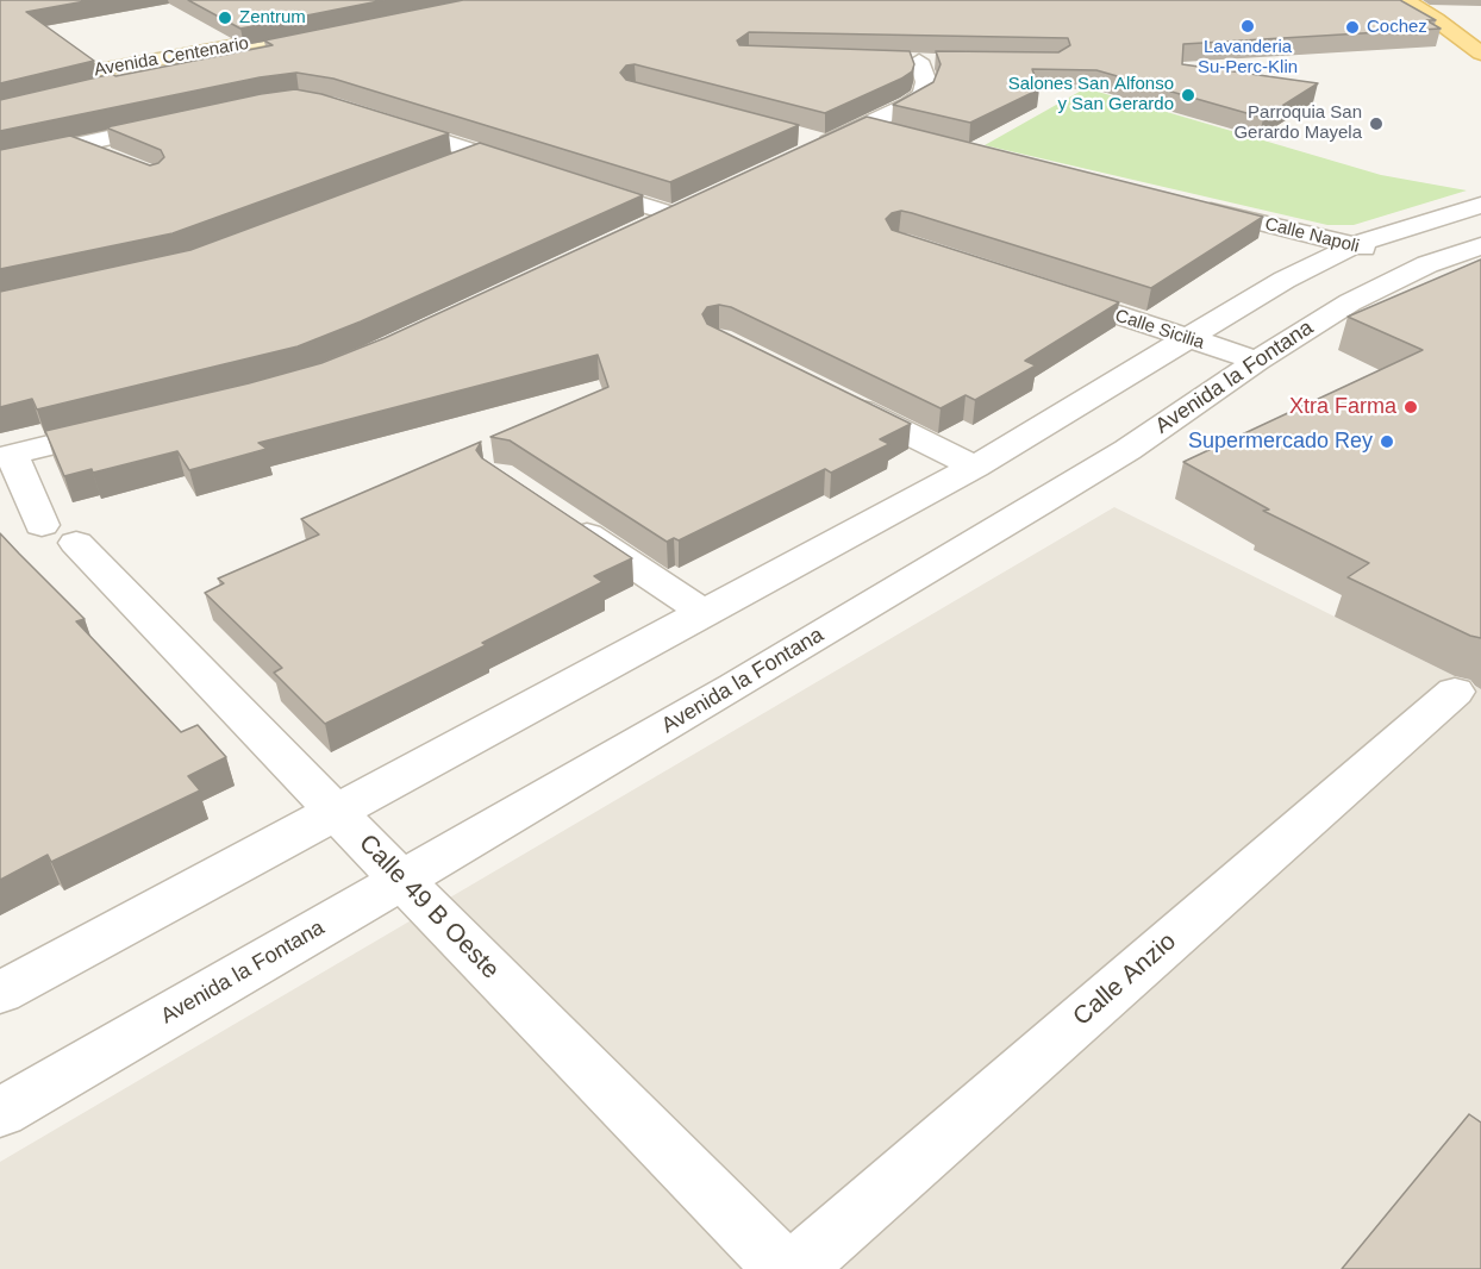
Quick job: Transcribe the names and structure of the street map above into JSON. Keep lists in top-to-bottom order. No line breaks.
{"streets":{"main road":["Avenida Centenario"],"street":["Calle Napoli","Calle Sicilia","Avenida la Fontana","Calle 49 B Oeste","Calle Anzio"]},"crossings":[["Calle Napoli","Avenida la Fontana"],["Calle Sicilia","Avenida la Fontana"],["Avenida la Fontana","Calle 49 B Oeste"]],"places":["Zentrum","Lavanderia Su-Perc-Klin","Cochez","Salones San Alfonso y San Gerardo","Parroquia San Gerardo Mayela","Xtra Farma","Supermercado Rey"]}
